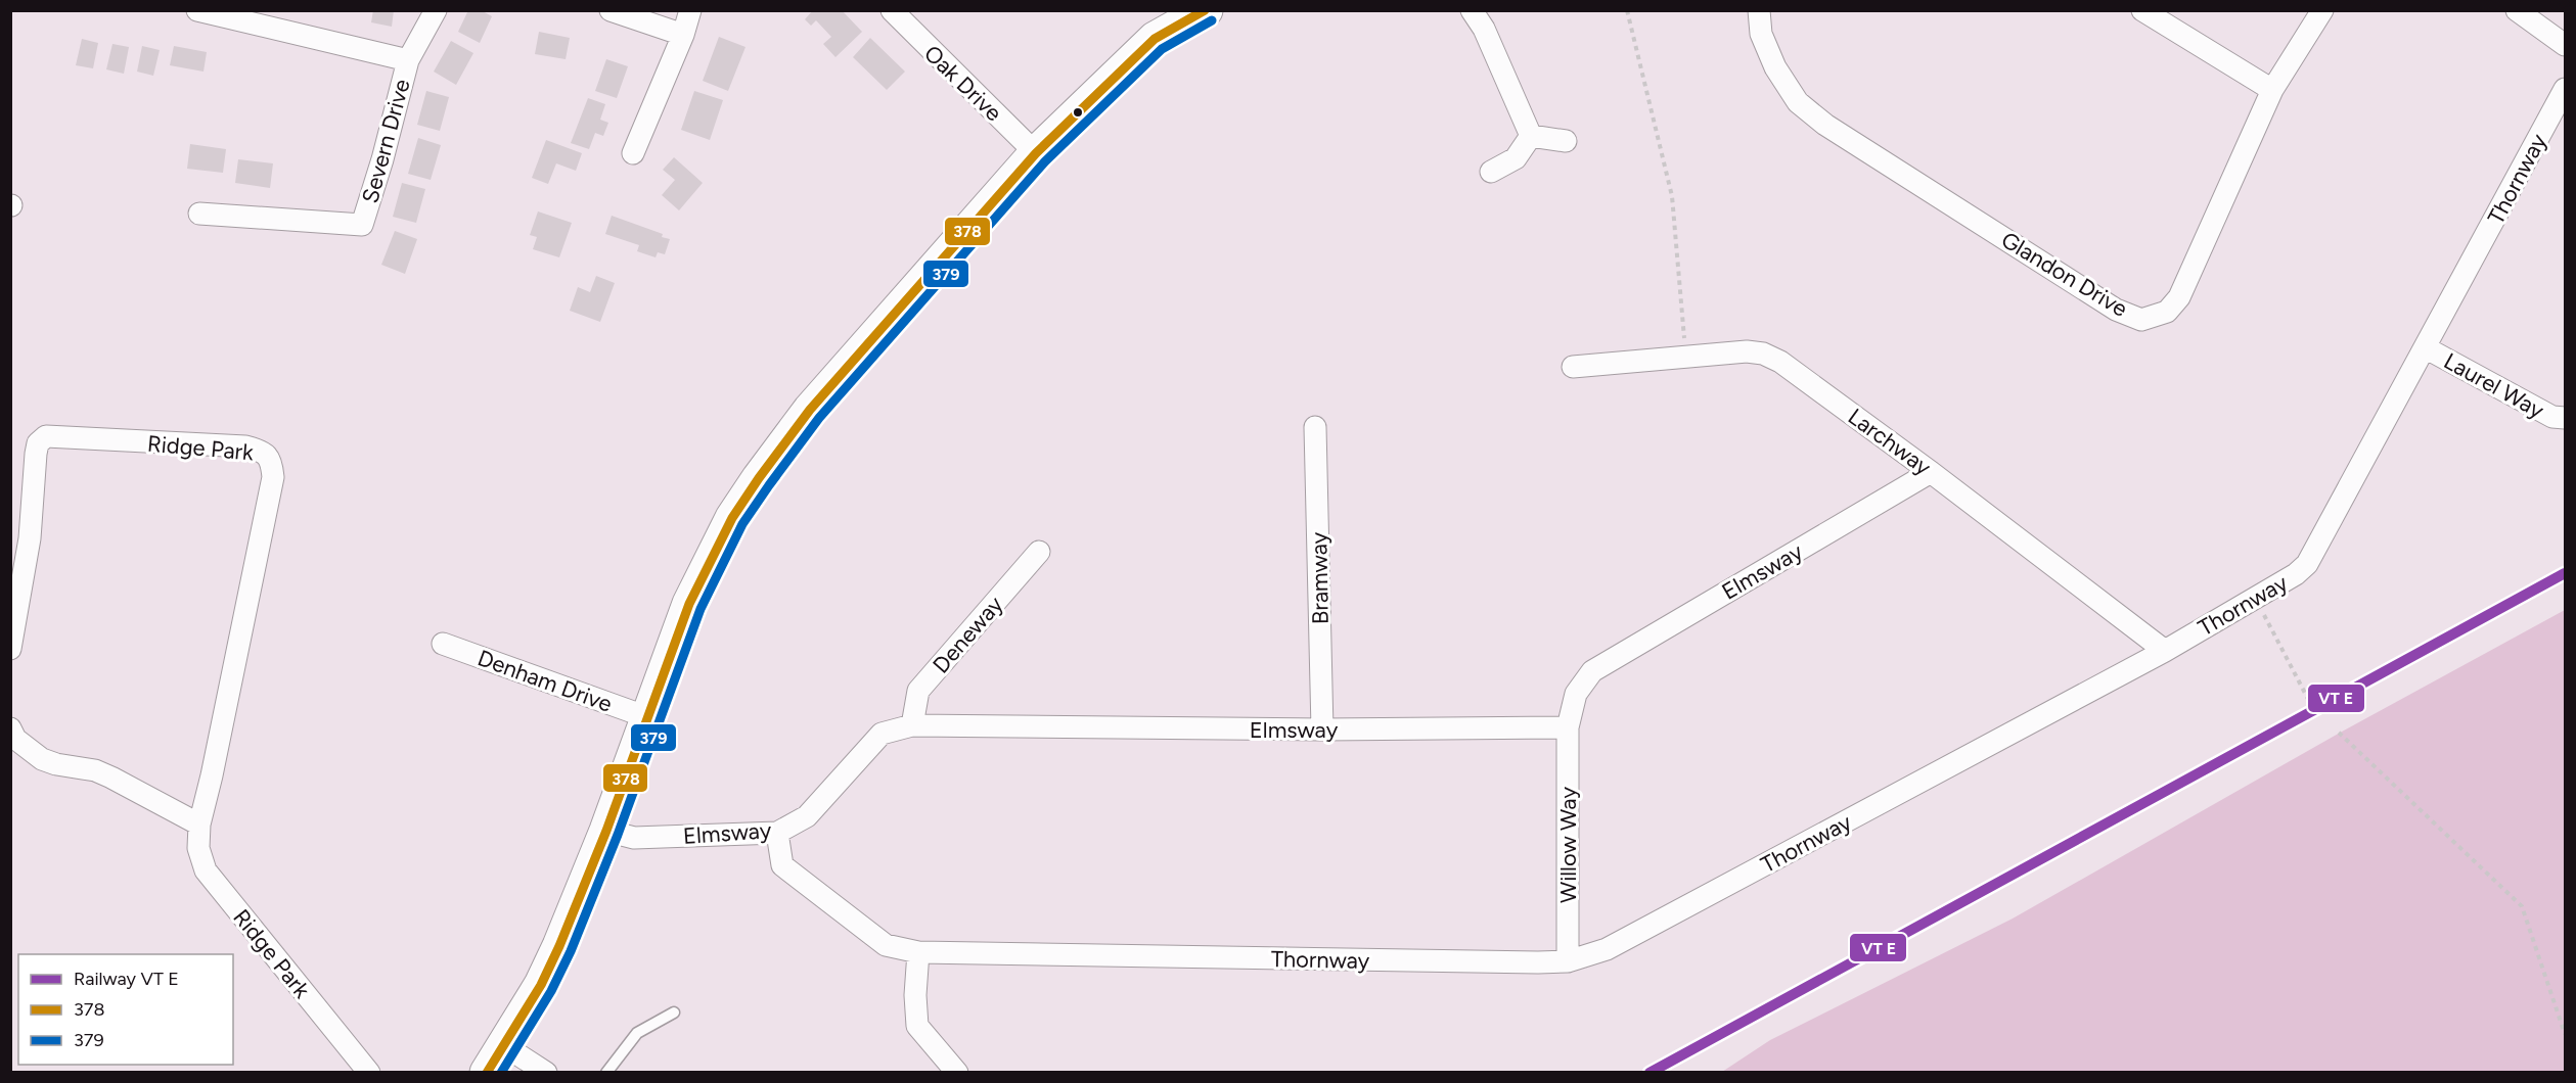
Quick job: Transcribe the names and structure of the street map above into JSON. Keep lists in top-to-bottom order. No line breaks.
{"streets":{"street":["Oak Drive","Severn Drive","Thornway","Glandon Drive","Laurel Way","Larchway","Ridge Park","Elmsway","Bramway","Deneway","Denham Drive","Willow Way"]},"crossings":[["Thornway","Laurel Way"],["Thornway","Larchway"],["Thornway","Elmsway"],["Thornway","Willow Way"],["Larchway","Elmsway"],["Elmsway","Bramway"],["Elmsway","Deneway"],["Elmsway","Willow Way"]],"lines":["transit line 378","transit line 379"],"legend":["Railway VT E","378","379"]}
